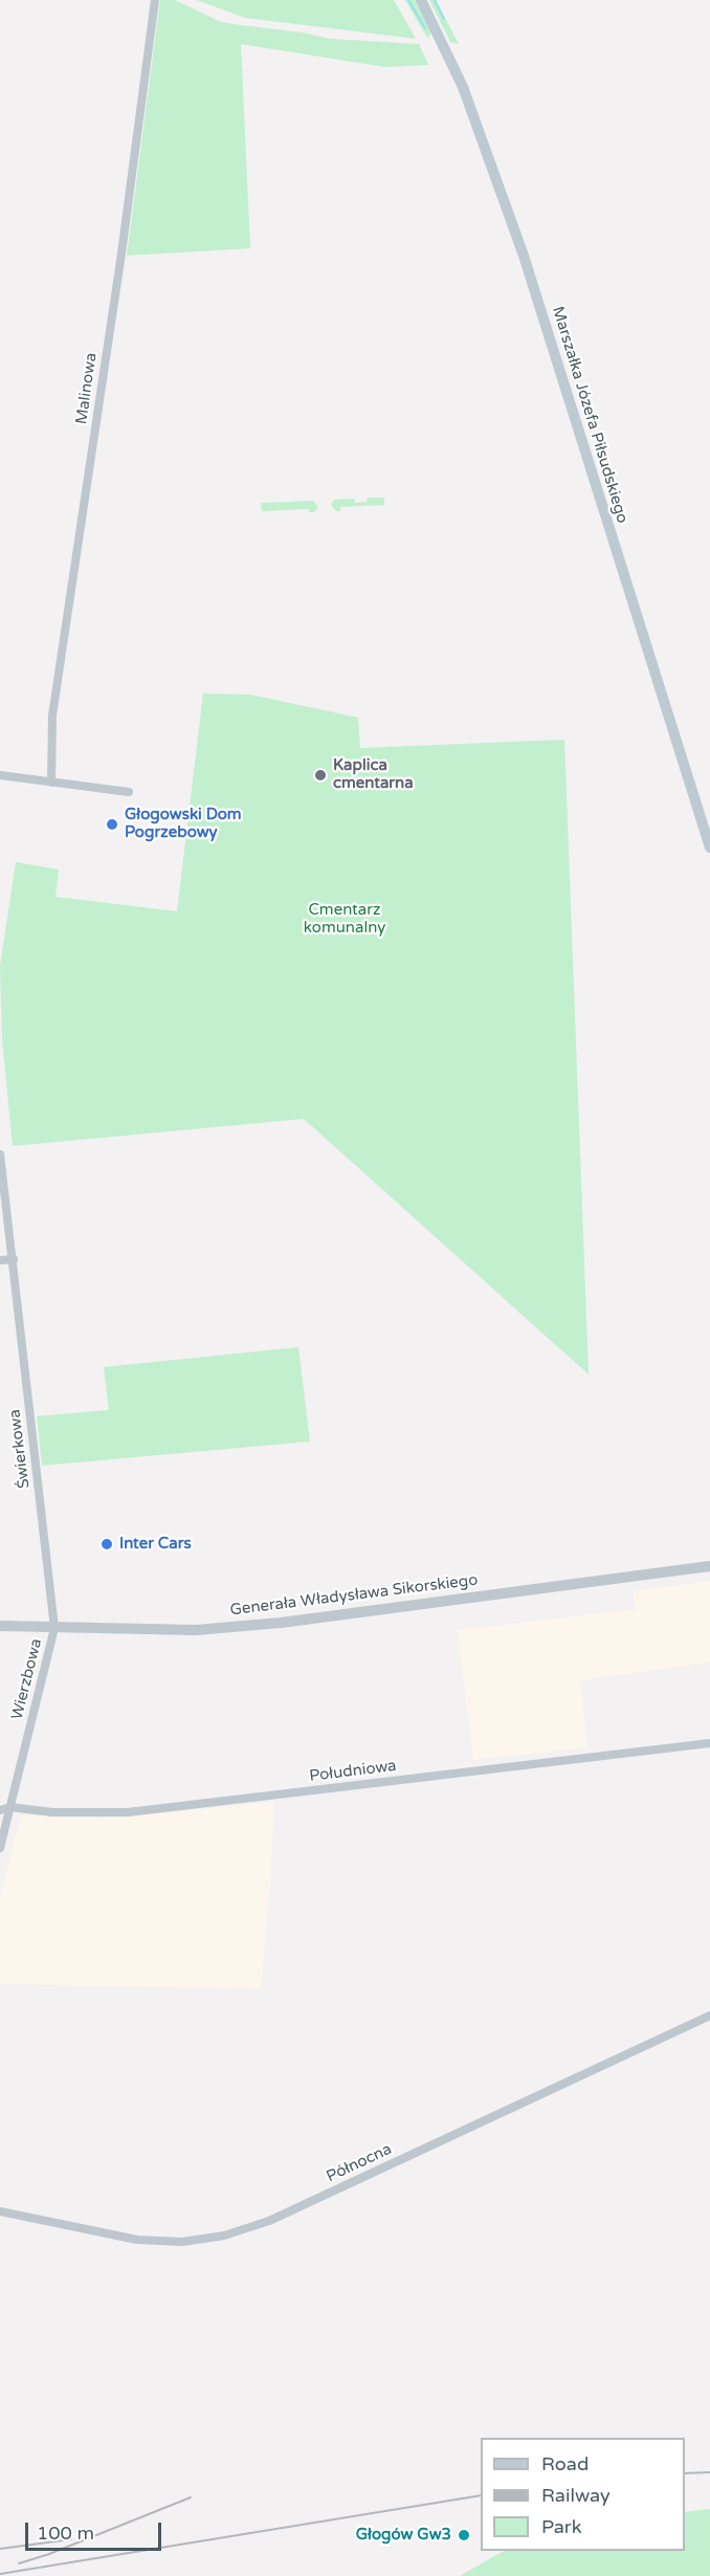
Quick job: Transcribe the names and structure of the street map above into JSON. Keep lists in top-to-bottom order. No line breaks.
{"streets":{"main road":["Marszałka Józefa Piłsudskiego"],"street":["Malinowa","Świerkowa","Generała Władysława Sikorskiego","Wierzbowa","Południowa","Północna"]},"crossings":[["Świerkowa","Generała Władysława Sikorskiego"],["Świerkowa","Wierzbowa"],["Generała Władysława Sikorskiego","Wierzbowa"],["Wierzbowa","Południowa"]],"parks":["Cmentarz komunalny"],"places":["Kaplica cmentarna","Głogowski Dom Pogrzebowy","Inter Cars","Głogów Gw3"],"legend":["Road","Railway","Park"],"scale_bar":"100 m"}
